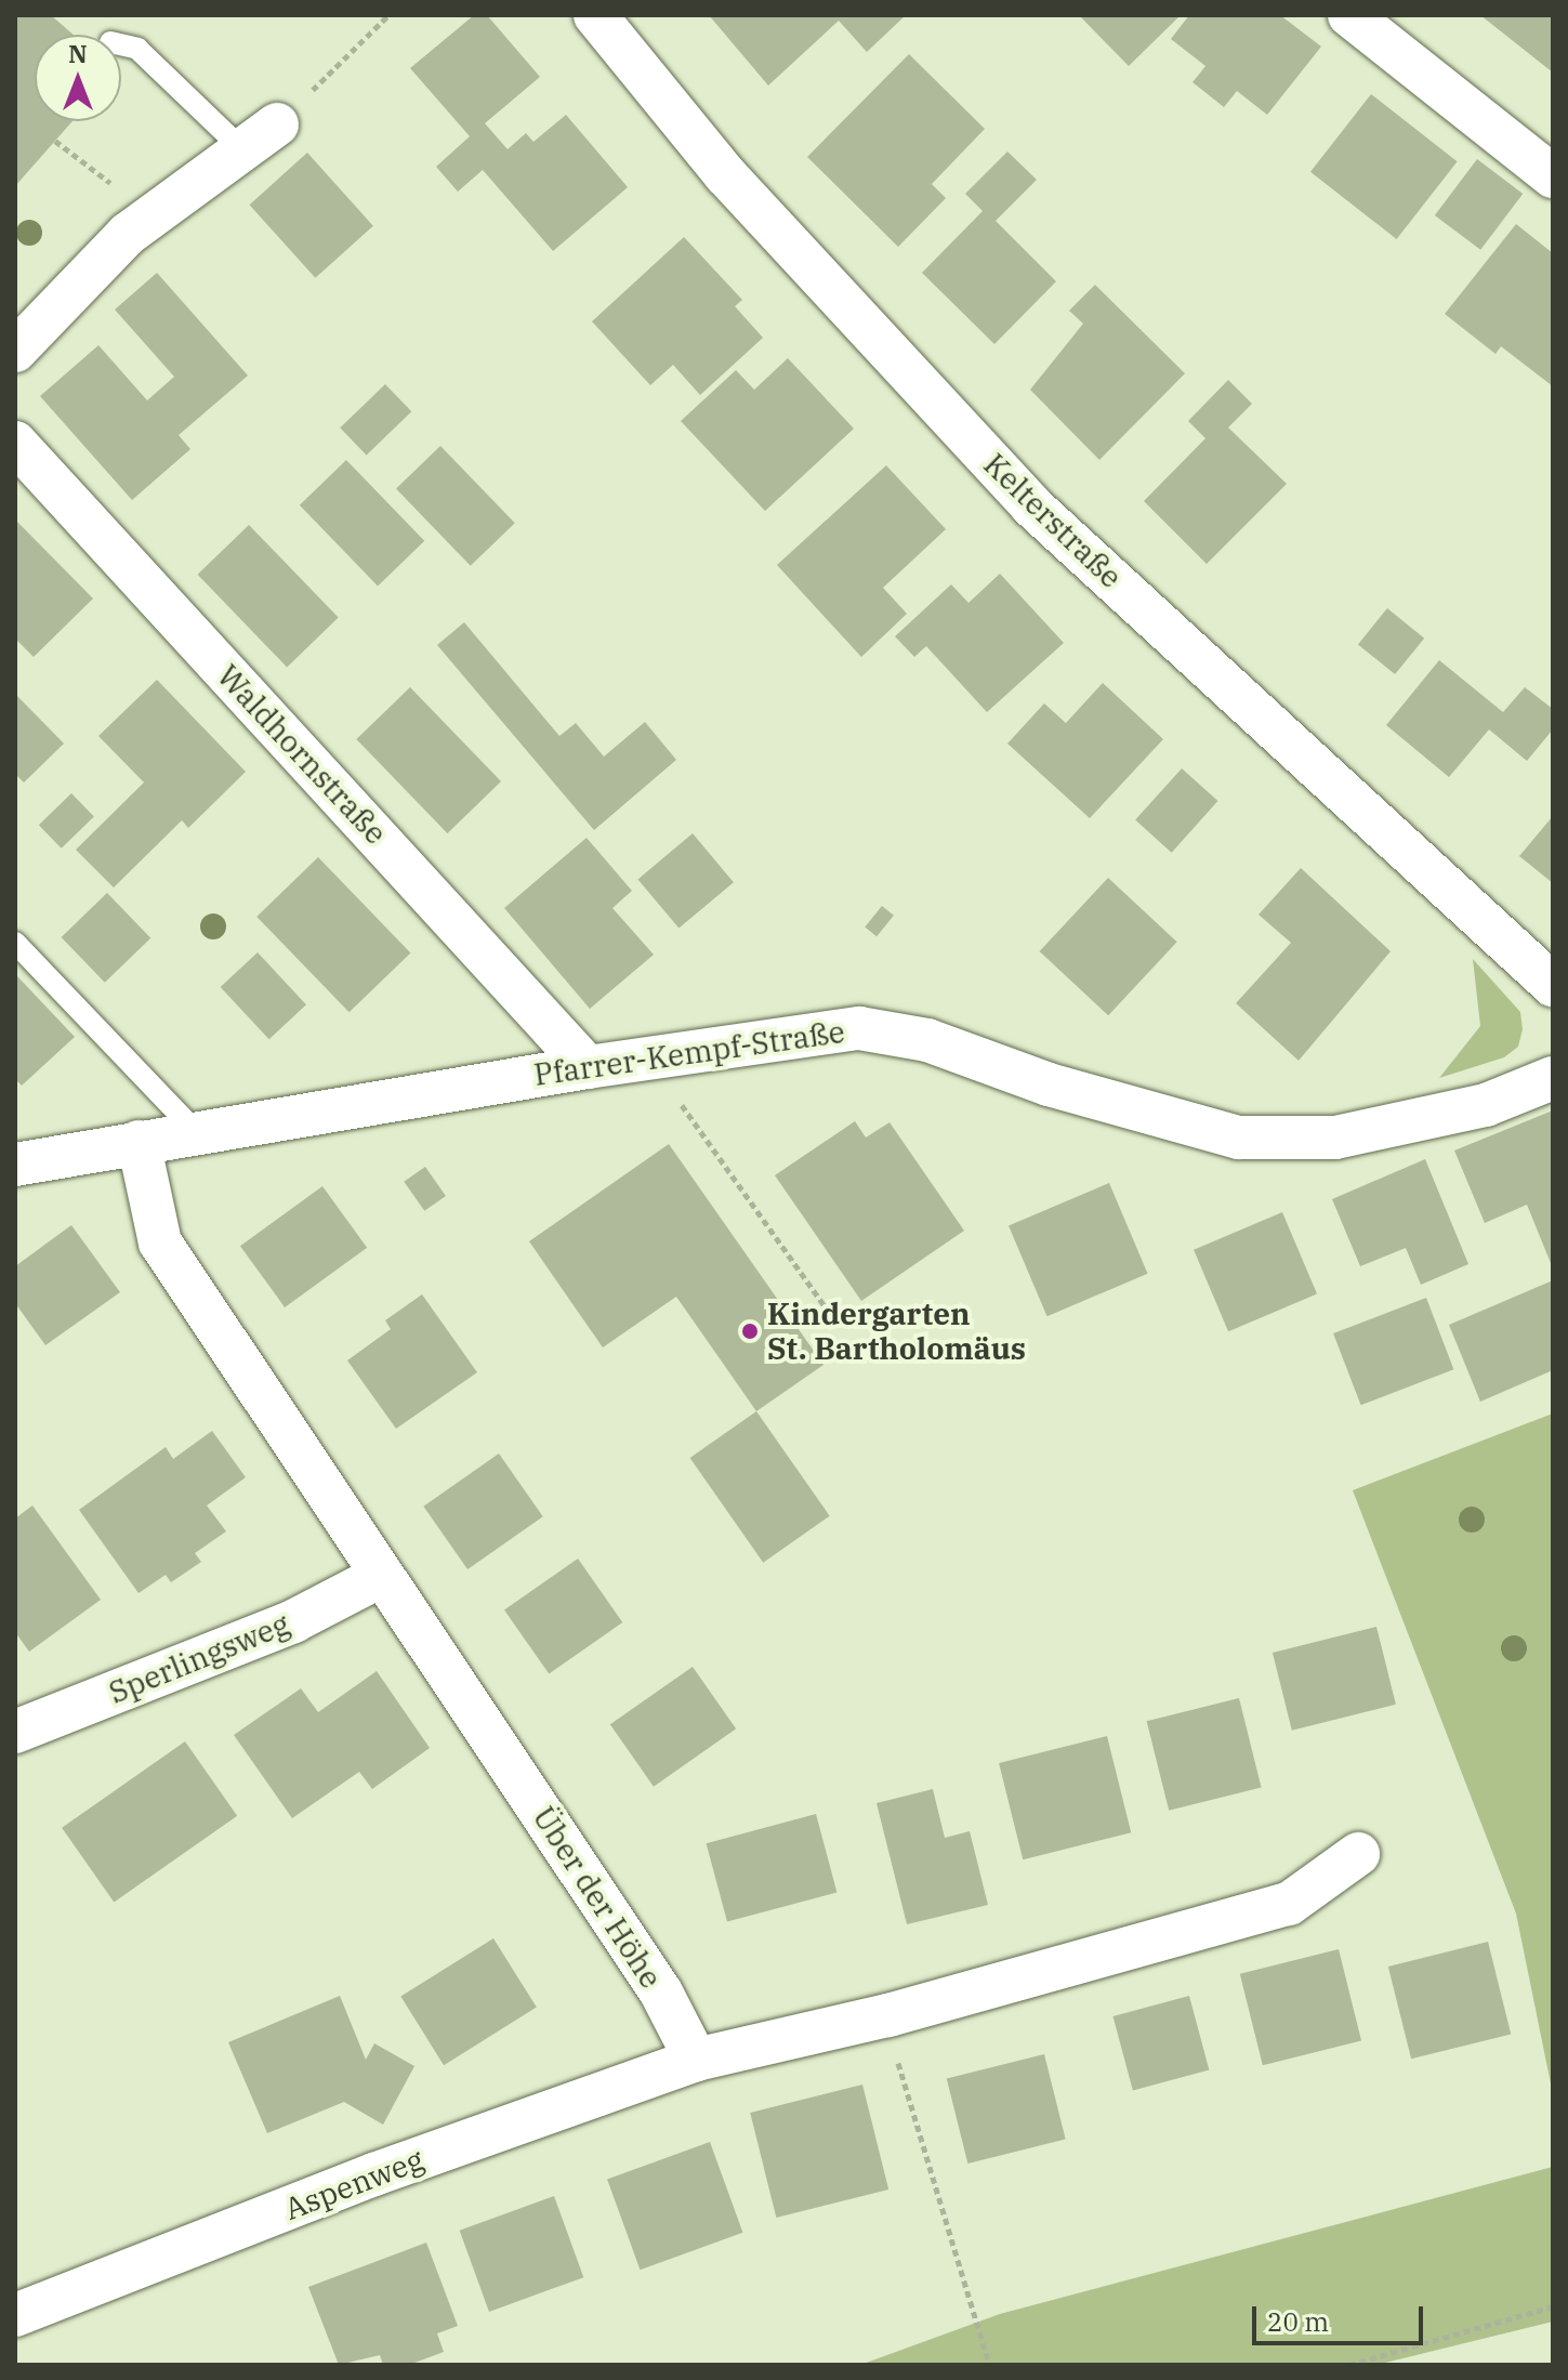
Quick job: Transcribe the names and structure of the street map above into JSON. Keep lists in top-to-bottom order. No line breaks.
{"streets":{"street":["Kelterstraße","Waldhornstraße","Pfarrer-Kempf-Straße","Sperlingsweg","Über der Höhe","Aspenweg"]},"crossings":[["Waldhornstraße","Pfarrer-Kempf-Straße"],["Pfarrer-Kempf-Straße","Über der Höhe"],["Sperlingsweg","Über der Höhe"],["Über der Höhe","Aspenweg"]],"places":["Kindergarten St. Bartholomäus"],"scale_bar":"20 m","north":"top"}
